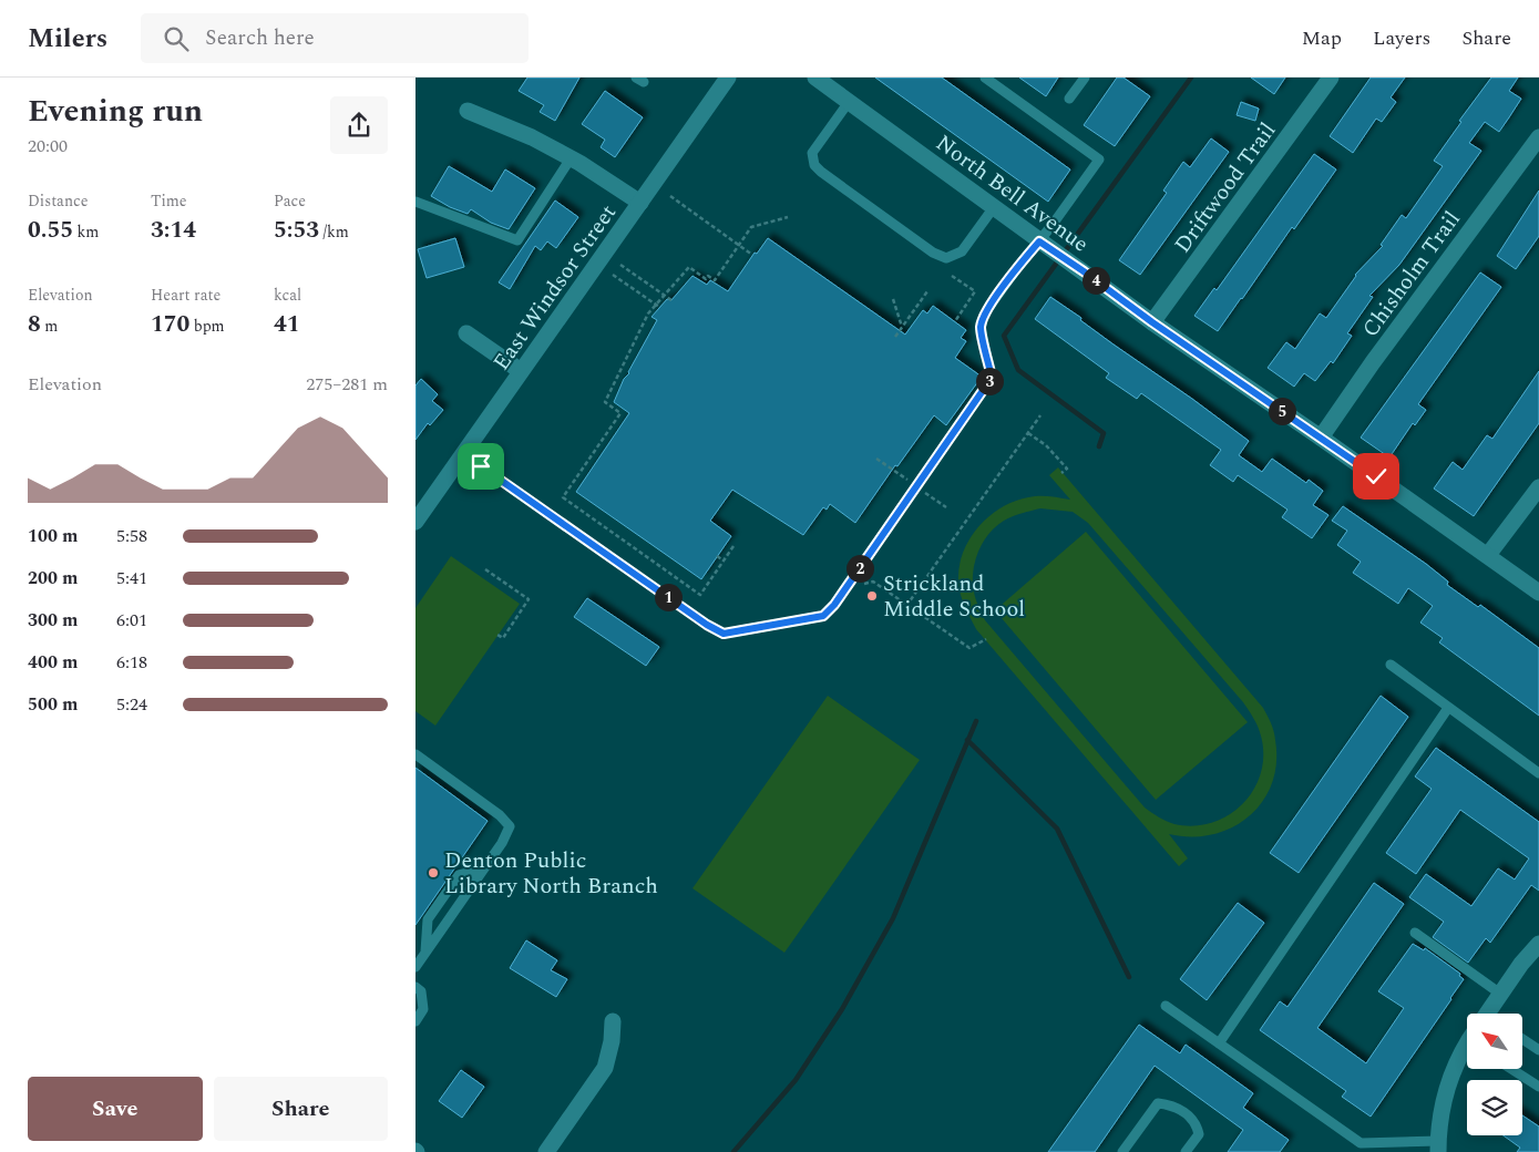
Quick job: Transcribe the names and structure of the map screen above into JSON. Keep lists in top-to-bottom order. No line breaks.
{"streets":{"street":["Driftwood Trail","North Bell Avenue","Chisholm Trail","East Windsor Street"]},"crossings":[["Driftwood Trail","North Bell Avenue"],["North Bell Avenue","Chisholm Trail"]],"places":["Strickland Middle School","Denton Public Library North Branch"],"north":"top left","page":{"header":"Milers","search":"Search here","nav":["Map","Layers","Share"],"heading":["Evening run","20:00"],"stats":[["Distance","0.55 km"],["Time","3:14"],["Pace","5:53 /km"],["Elevation","8 m"],["Heart rate","170 bpm"],["kcal","41"]],"pins":["4","3","5","2","1"],"chart":["Elevation","275–281 m"],"list":[{"name":"100 m","note":"5:58"},{"name":"200 m","note":"5:41"},{"name":"300 m","note":"6:01"},{"name":"400 m","note":"6:18"},{"name":"500 m","note":"5:24"}],"buttons":["Save","Share"]}}
